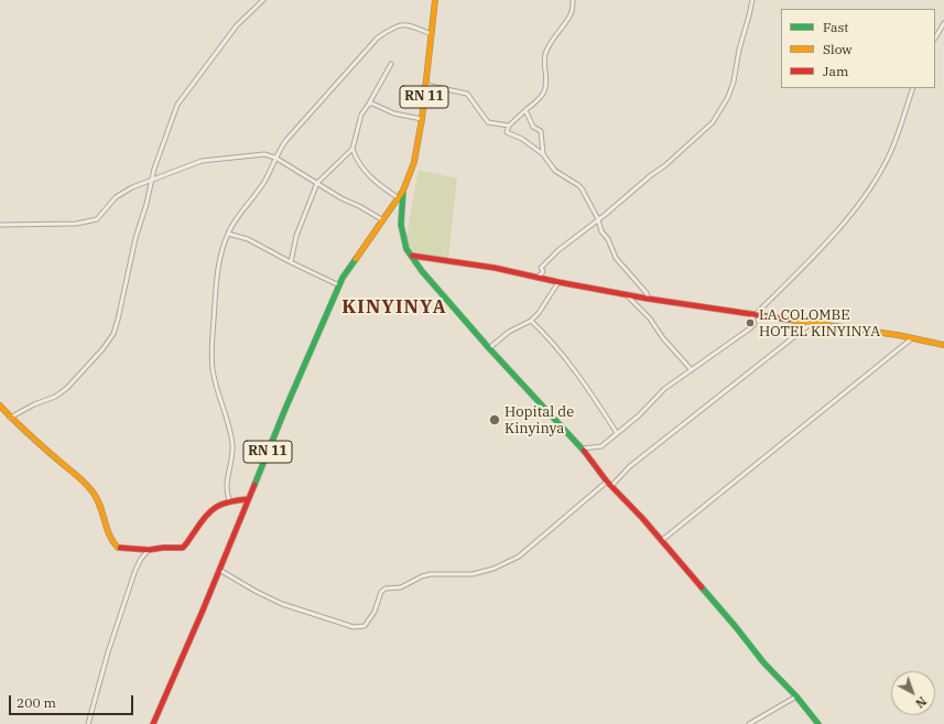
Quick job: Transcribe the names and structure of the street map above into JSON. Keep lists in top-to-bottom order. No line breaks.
{"streets":{"main road":["RN 11"]},"districts":["KINYINYA"],"places":["LA COLOMBE HOTEL KINYINYA","Hopital de Kinyinya"],"legend":["Fast","Slow","Jam"],"scale_bar":"200 m","north":"bottom right"}
